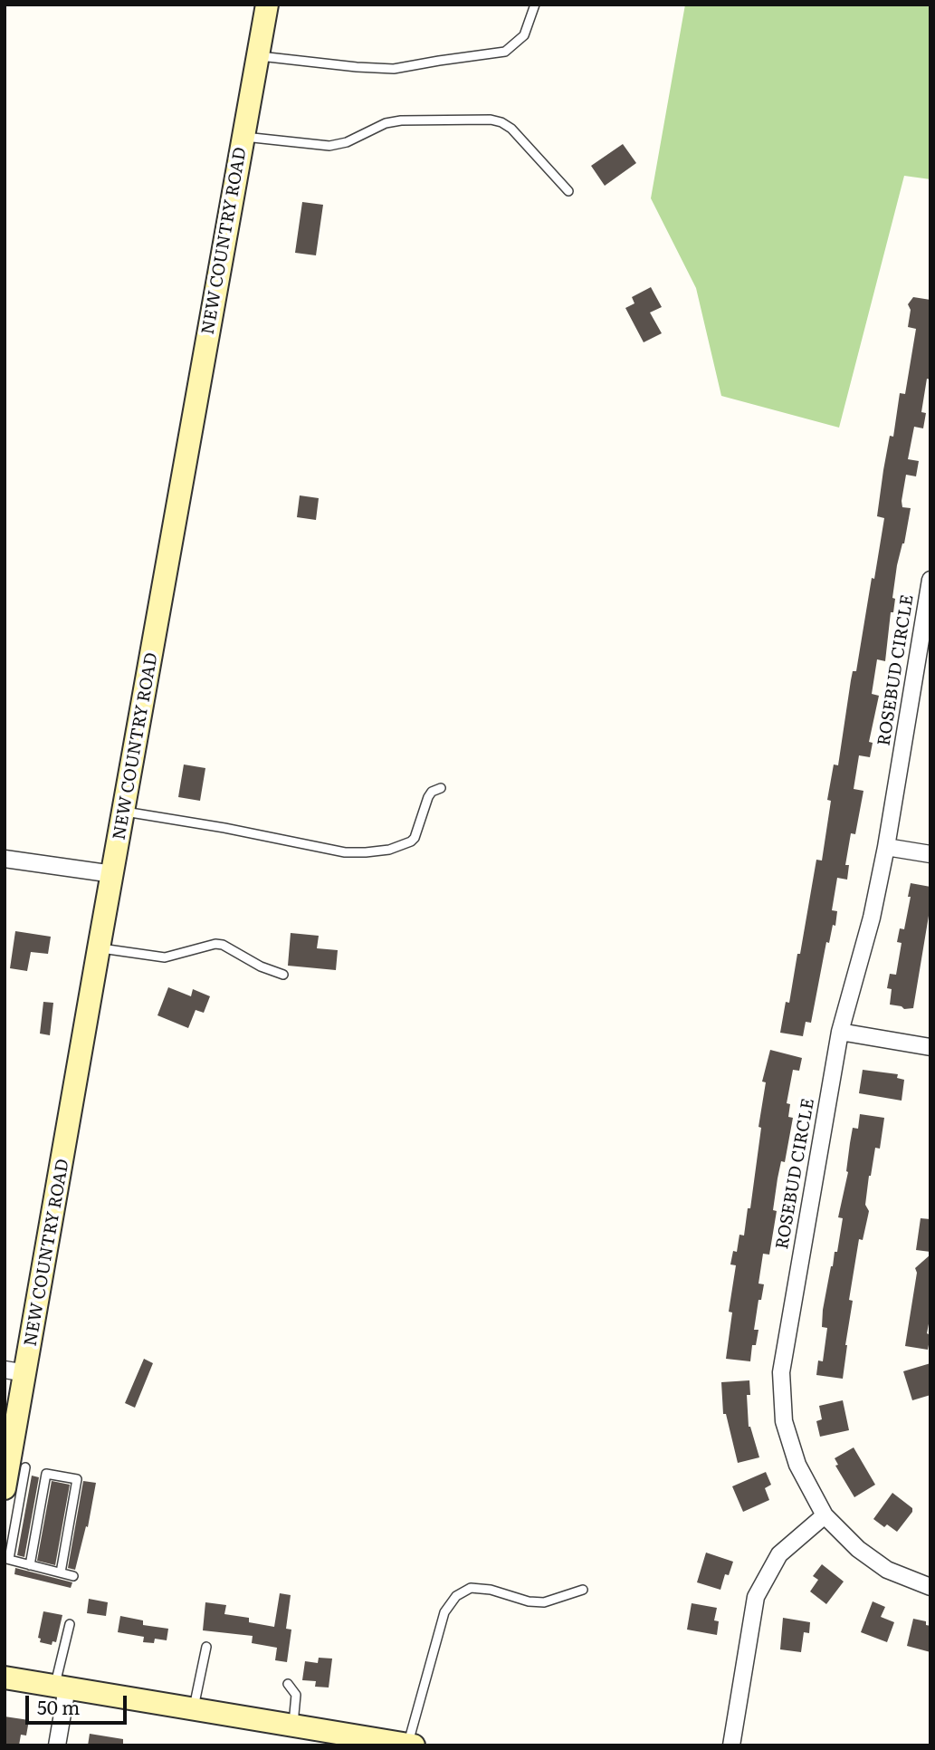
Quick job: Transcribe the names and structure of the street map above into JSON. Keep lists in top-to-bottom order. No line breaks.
{"streets":{"street":["NEW COUNTRY ROAD","ROSEBUD CIRCLE"]},"scale_bar":"50 m"}
